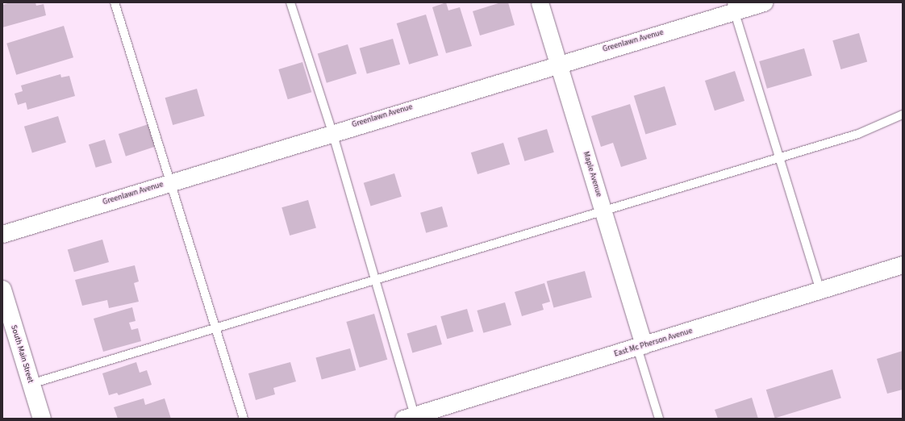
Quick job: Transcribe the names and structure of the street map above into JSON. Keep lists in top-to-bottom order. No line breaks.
{"streets":{"main road":["South Main Street"],"street":["Greenlawn Avenue","Maple Avenue","East Mc Pherson Avenue"]},"crossings":[["Greenlawn Avenue","Maple Avenue"],["Maple Avenue","East Mc Pherson Avenue"]]}
